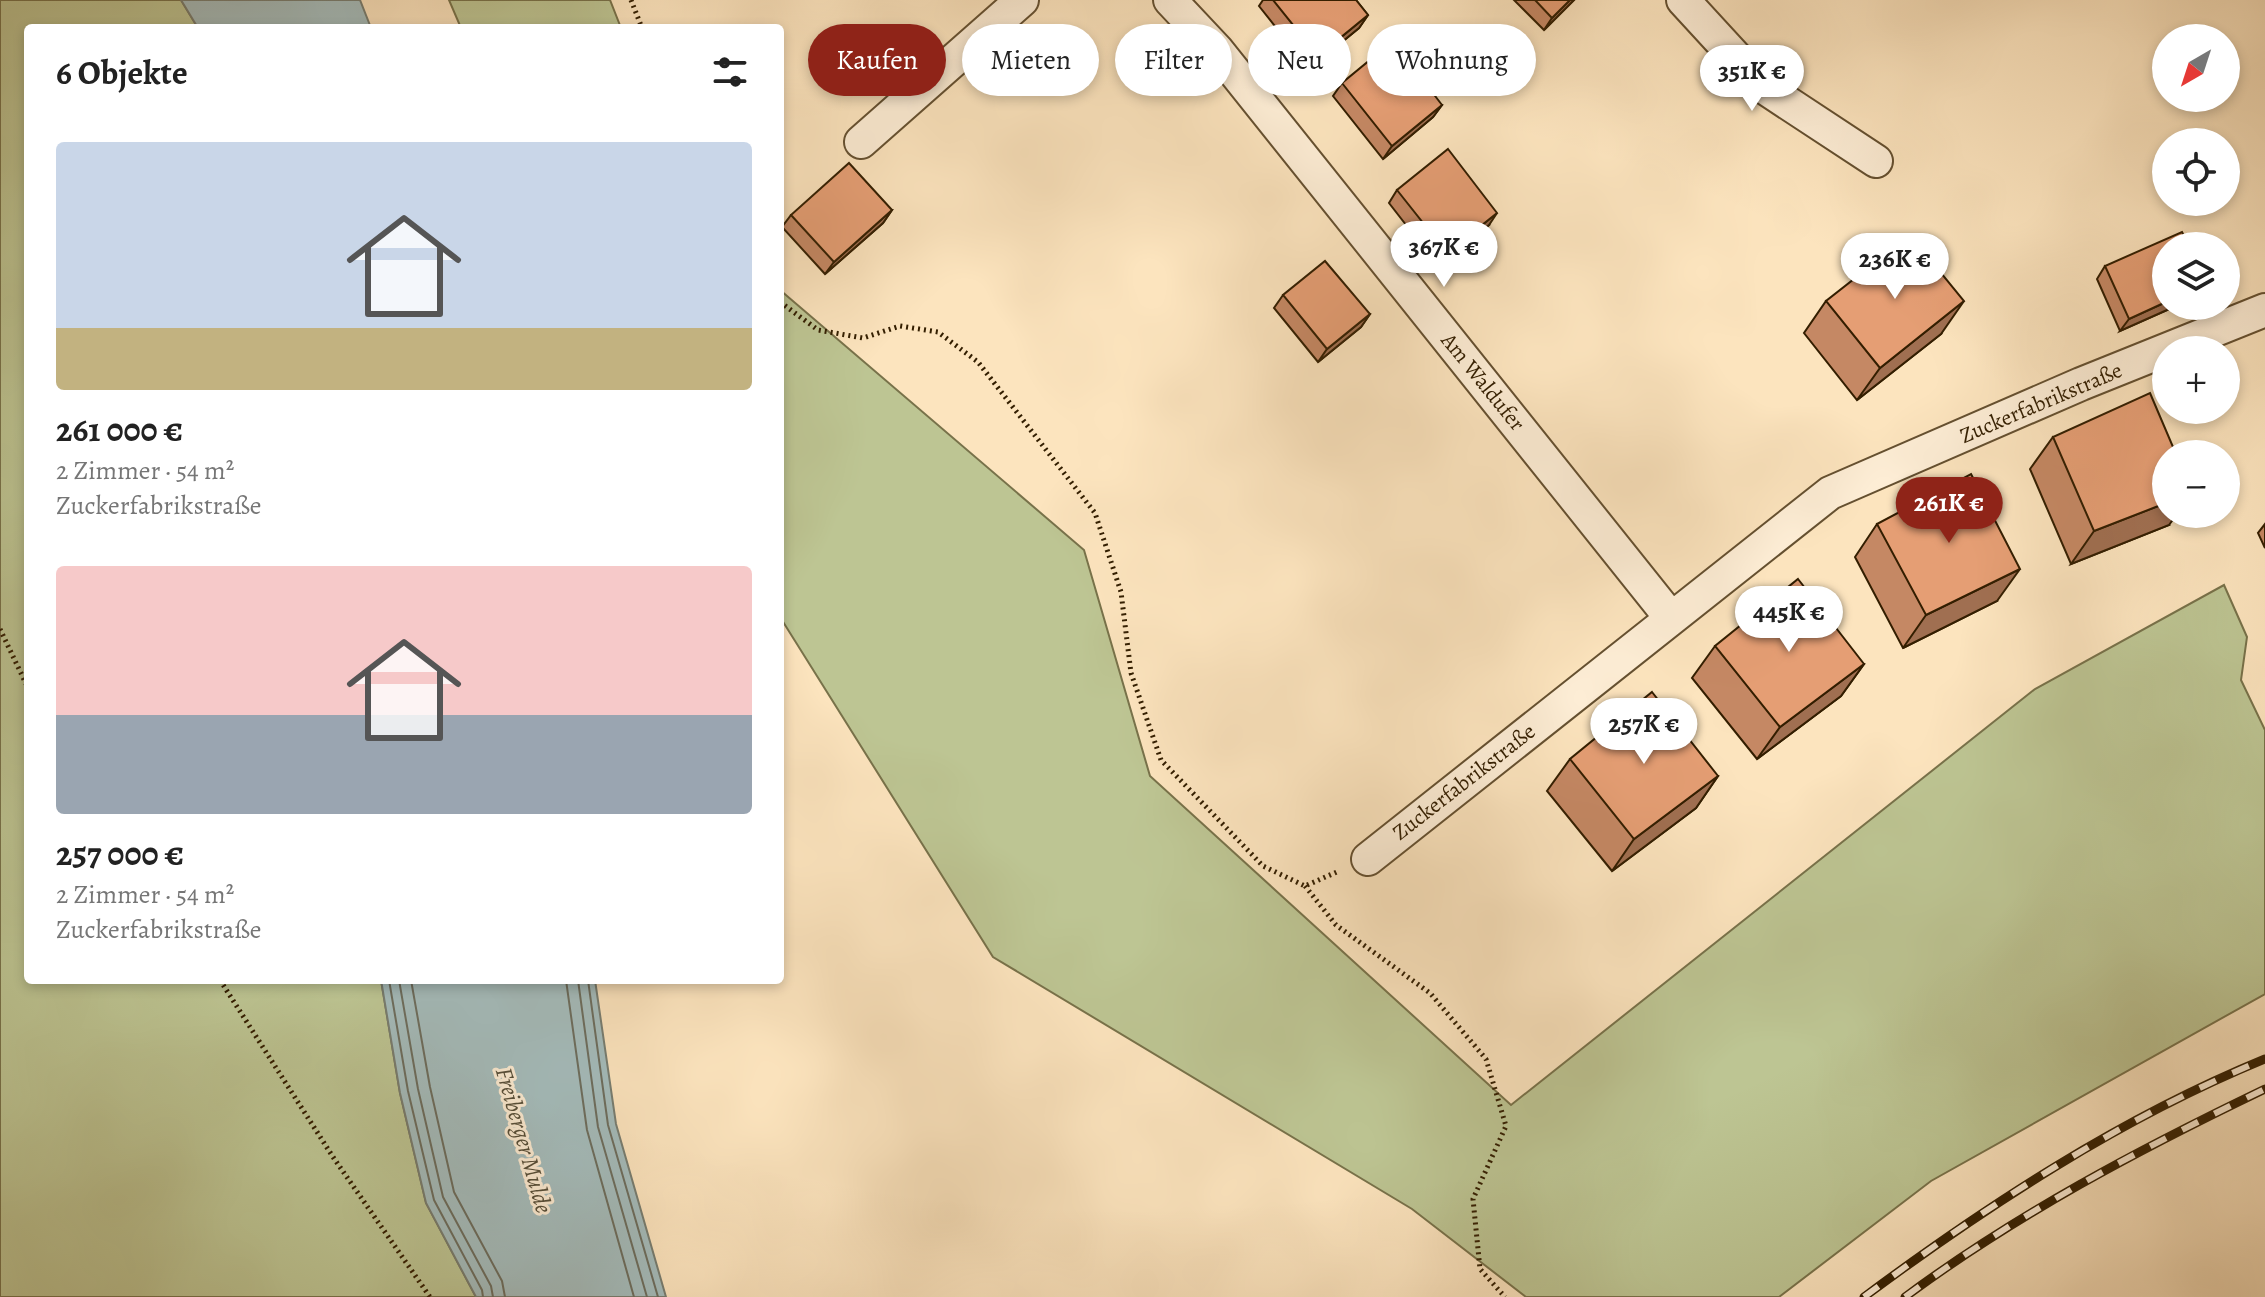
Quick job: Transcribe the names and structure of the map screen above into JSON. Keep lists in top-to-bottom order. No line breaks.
{"streets":{"street":["Am Waldufer","Zuckerfabrikstraße"]},"crossings":[["Am Waldufer","Zuckerfabrikstraße"]],"water":["Freiberger Mulde"],"north":"bottom left","page":{"map_buttons":["+","−"],"chip":["Kaufen","Mieten","Filter","Neu","Wohnung"],"heading":"6 Objekte","price":["351K €","367K €","236K €","261K €","445K €","257K €"],"list":[{"name":"261 000 €","note":"2 Zimmer · 54 m² · Zuckerfabrikstraße"},{"name":"257 000 €","note":"2 Zimmer · 54 m² · Zuckerfabrikstraße"}]}}
